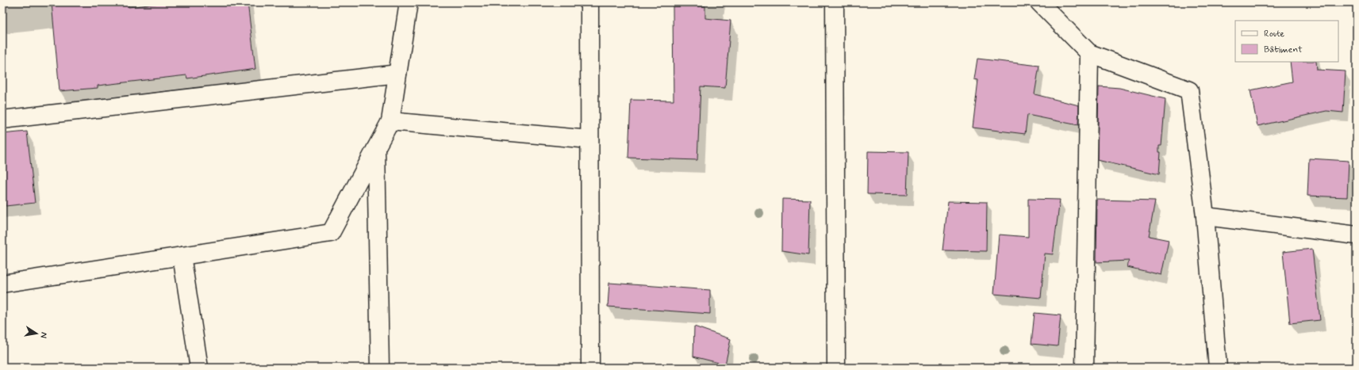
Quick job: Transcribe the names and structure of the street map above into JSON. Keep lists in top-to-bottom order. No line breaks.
{"legend":["Route","Bâtiment"],"north":"right"}
